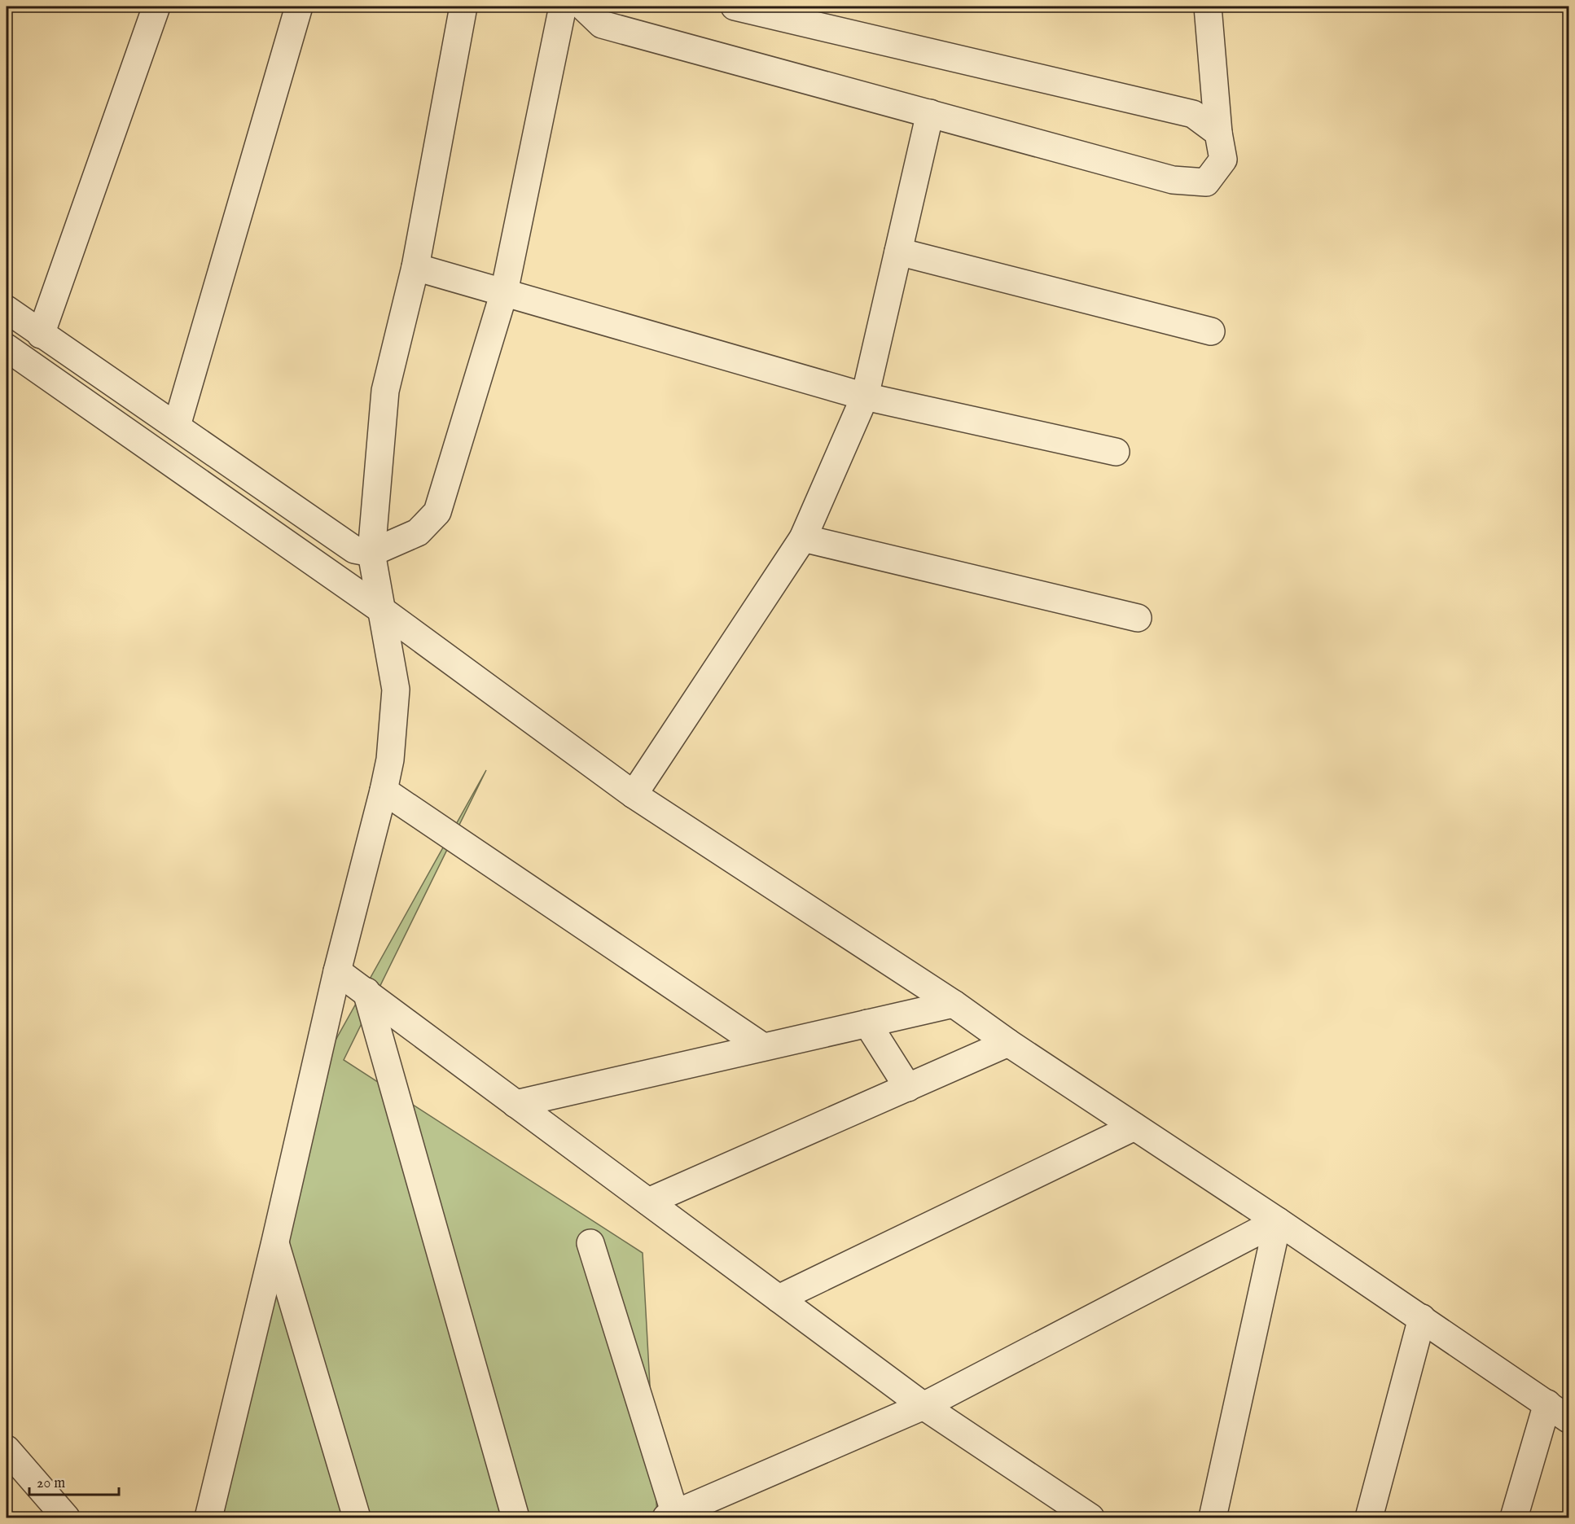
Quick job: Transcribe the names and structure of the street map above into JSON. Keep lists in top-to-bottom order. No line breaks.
{"scale_bar":"20 m"}
